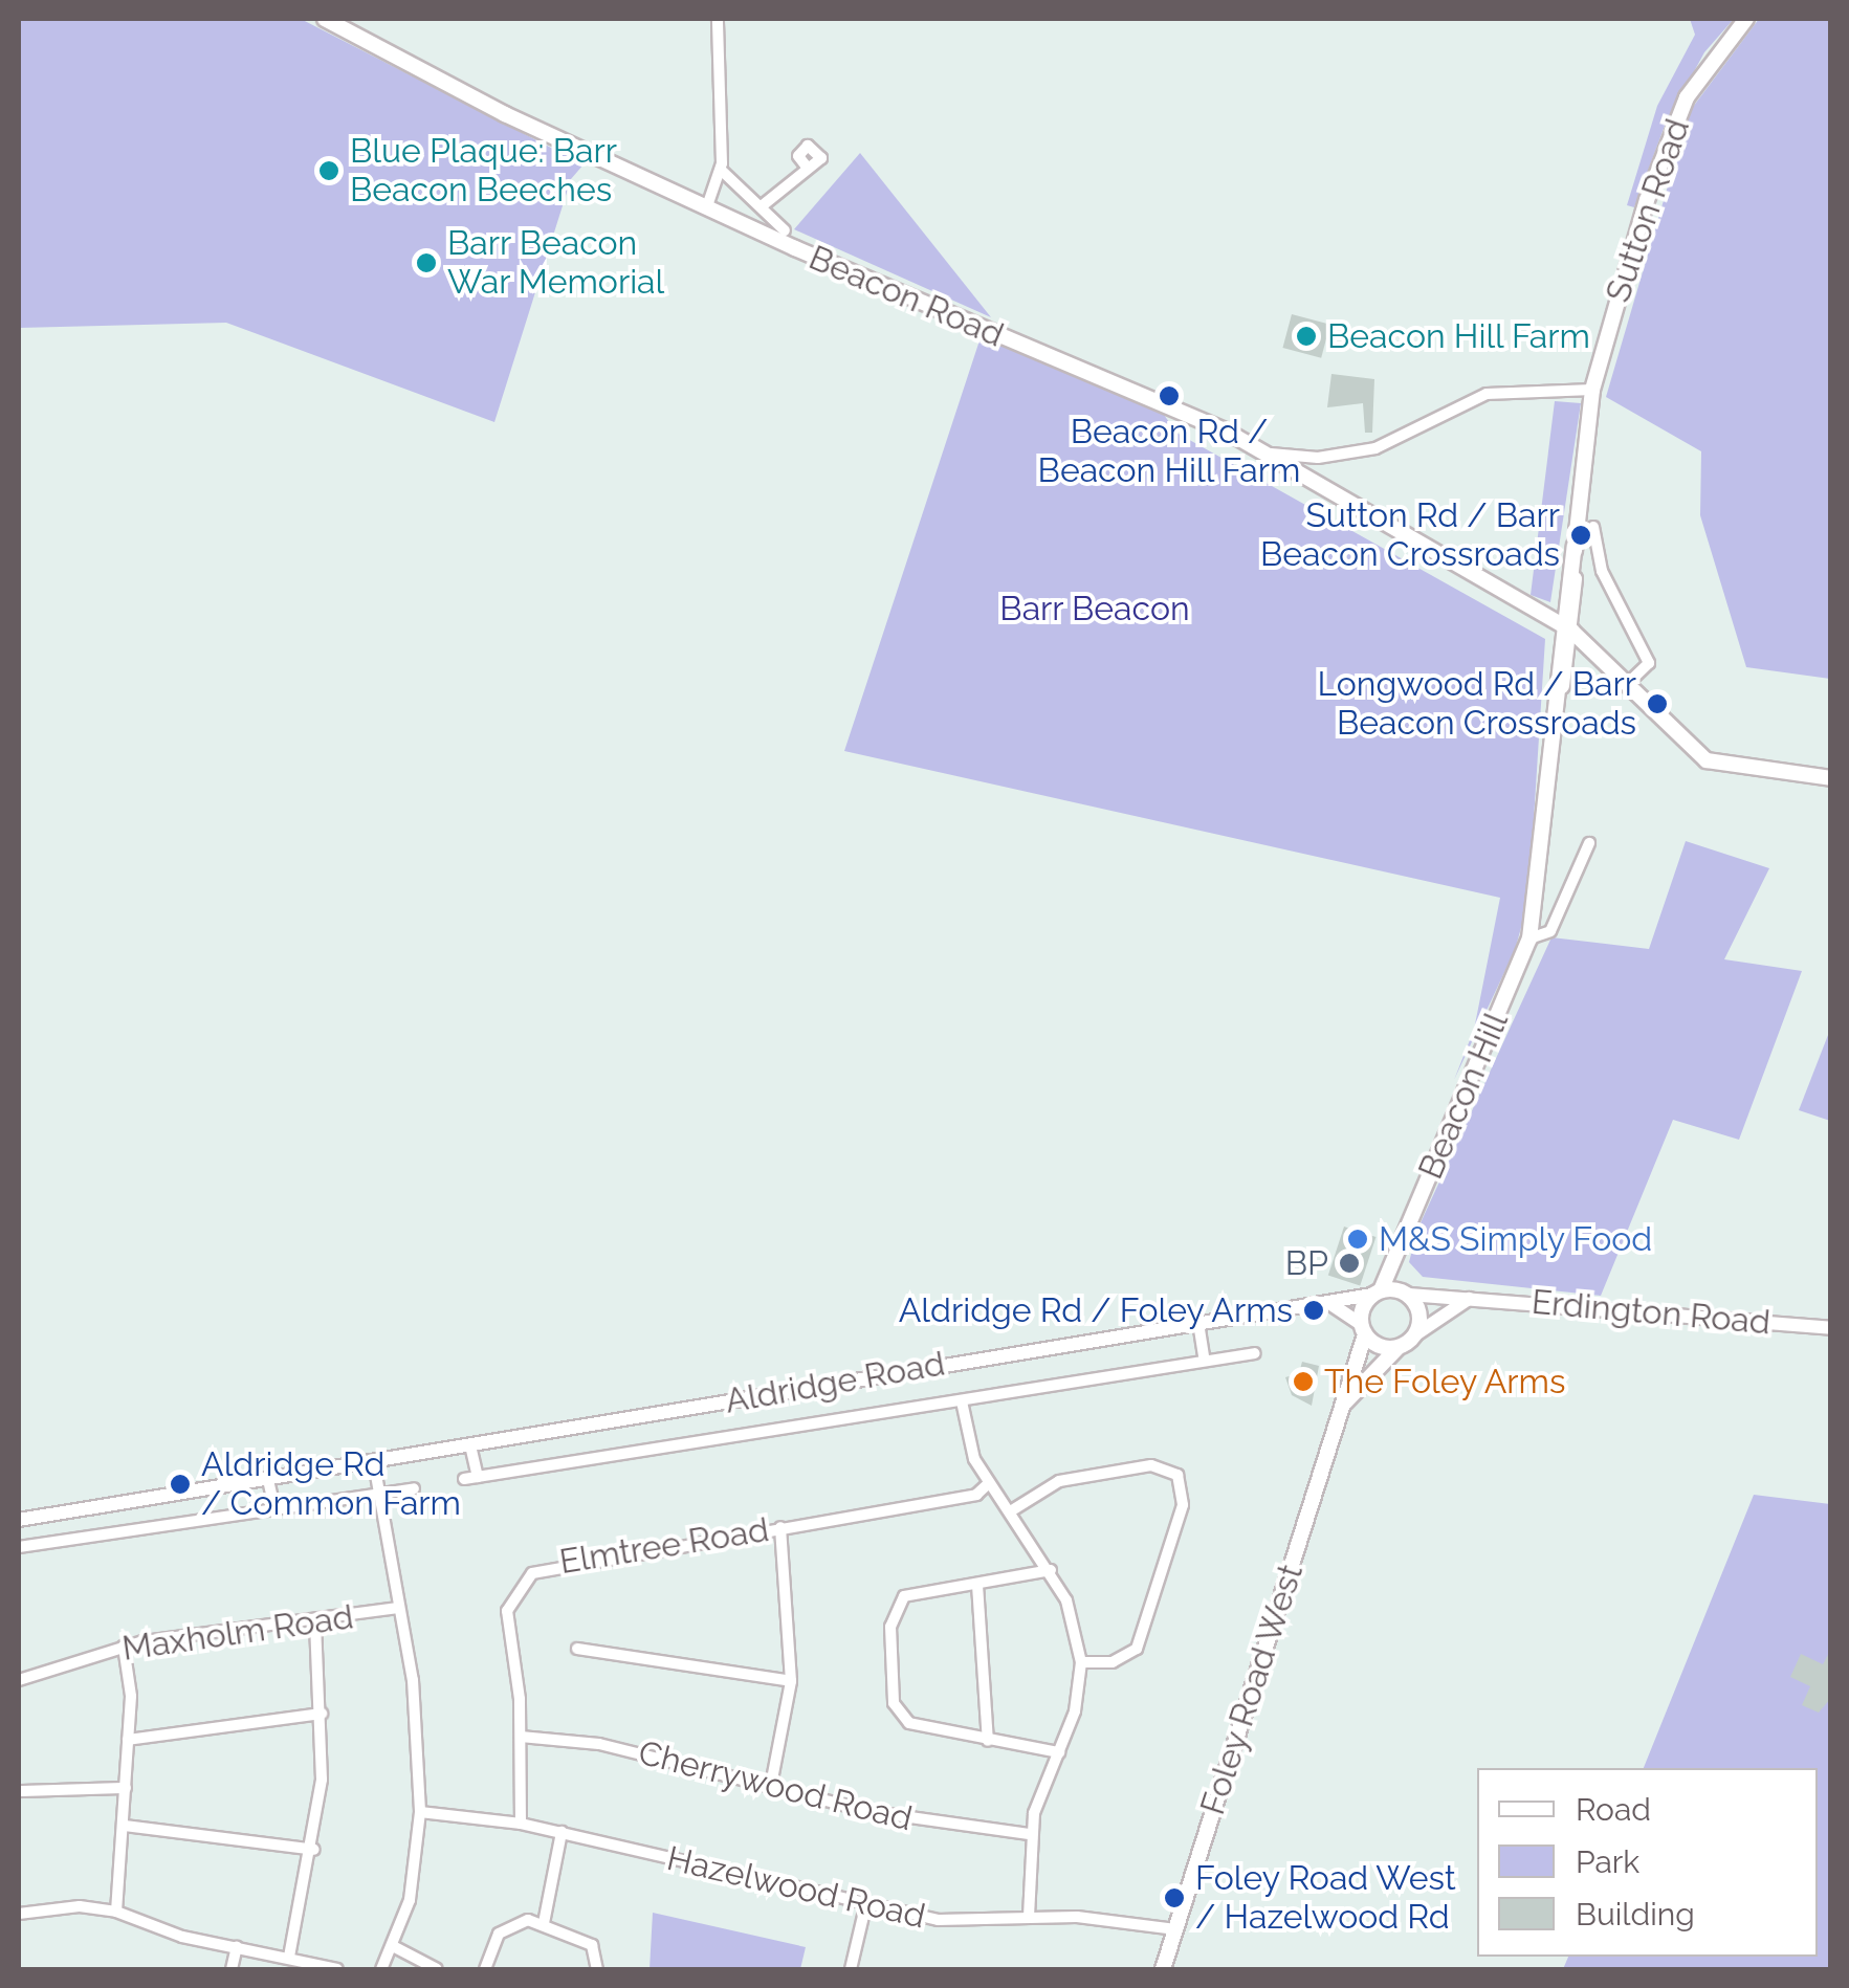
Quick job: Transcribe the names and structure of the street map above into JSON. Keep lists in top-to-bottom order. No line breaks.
{"streets":{"main road":["Sutton Road","Beacon Road","Beacon Hill","Foley Road West"],"street":["Erdington Road","Aldridge Road","Elmtree Road","Maxholm Road","Cherrywood Road","Hazelwood Road"]},"crossings":[["Sutton Road","Beacon Road"],["Sutton Road","Beacon Hill"],["Beacon Road","Beacon Hill"],["Beacon Hill","Erdington Road"],["Beacon Hill","Aldridge Road"],["Beacon Hill","Foley Road West"],["Erdington Road","Aldridge Road"],["Erdington Road","Foley Road West"],["Aldridge Road","Foley Road West"],["Elmtree Road","Cherrywood Road"],["Elmtree Road","Hazelwood Road"],["Foley Road West","Hazelwood Road"]],"parks":["Barr Beacon"],"places":["Blue Plaque: Barr Beacon Beeches","Barr Beacon War Memorial","Beacon Hill Farm","Beacon Rd / Beacon Hill Farm","Sutton Rd / Barr Beacon Crossroads","Longwood Rd / Barr Beacon Crossroads","M&S Simply Food","BP","Aldridge Rd / Foley Arms","The Foley Arms","Aldridge Rd / Common Farm","Foley Road West / Hazelwood Rd"],"legend":["Road","Park","Building"]}
